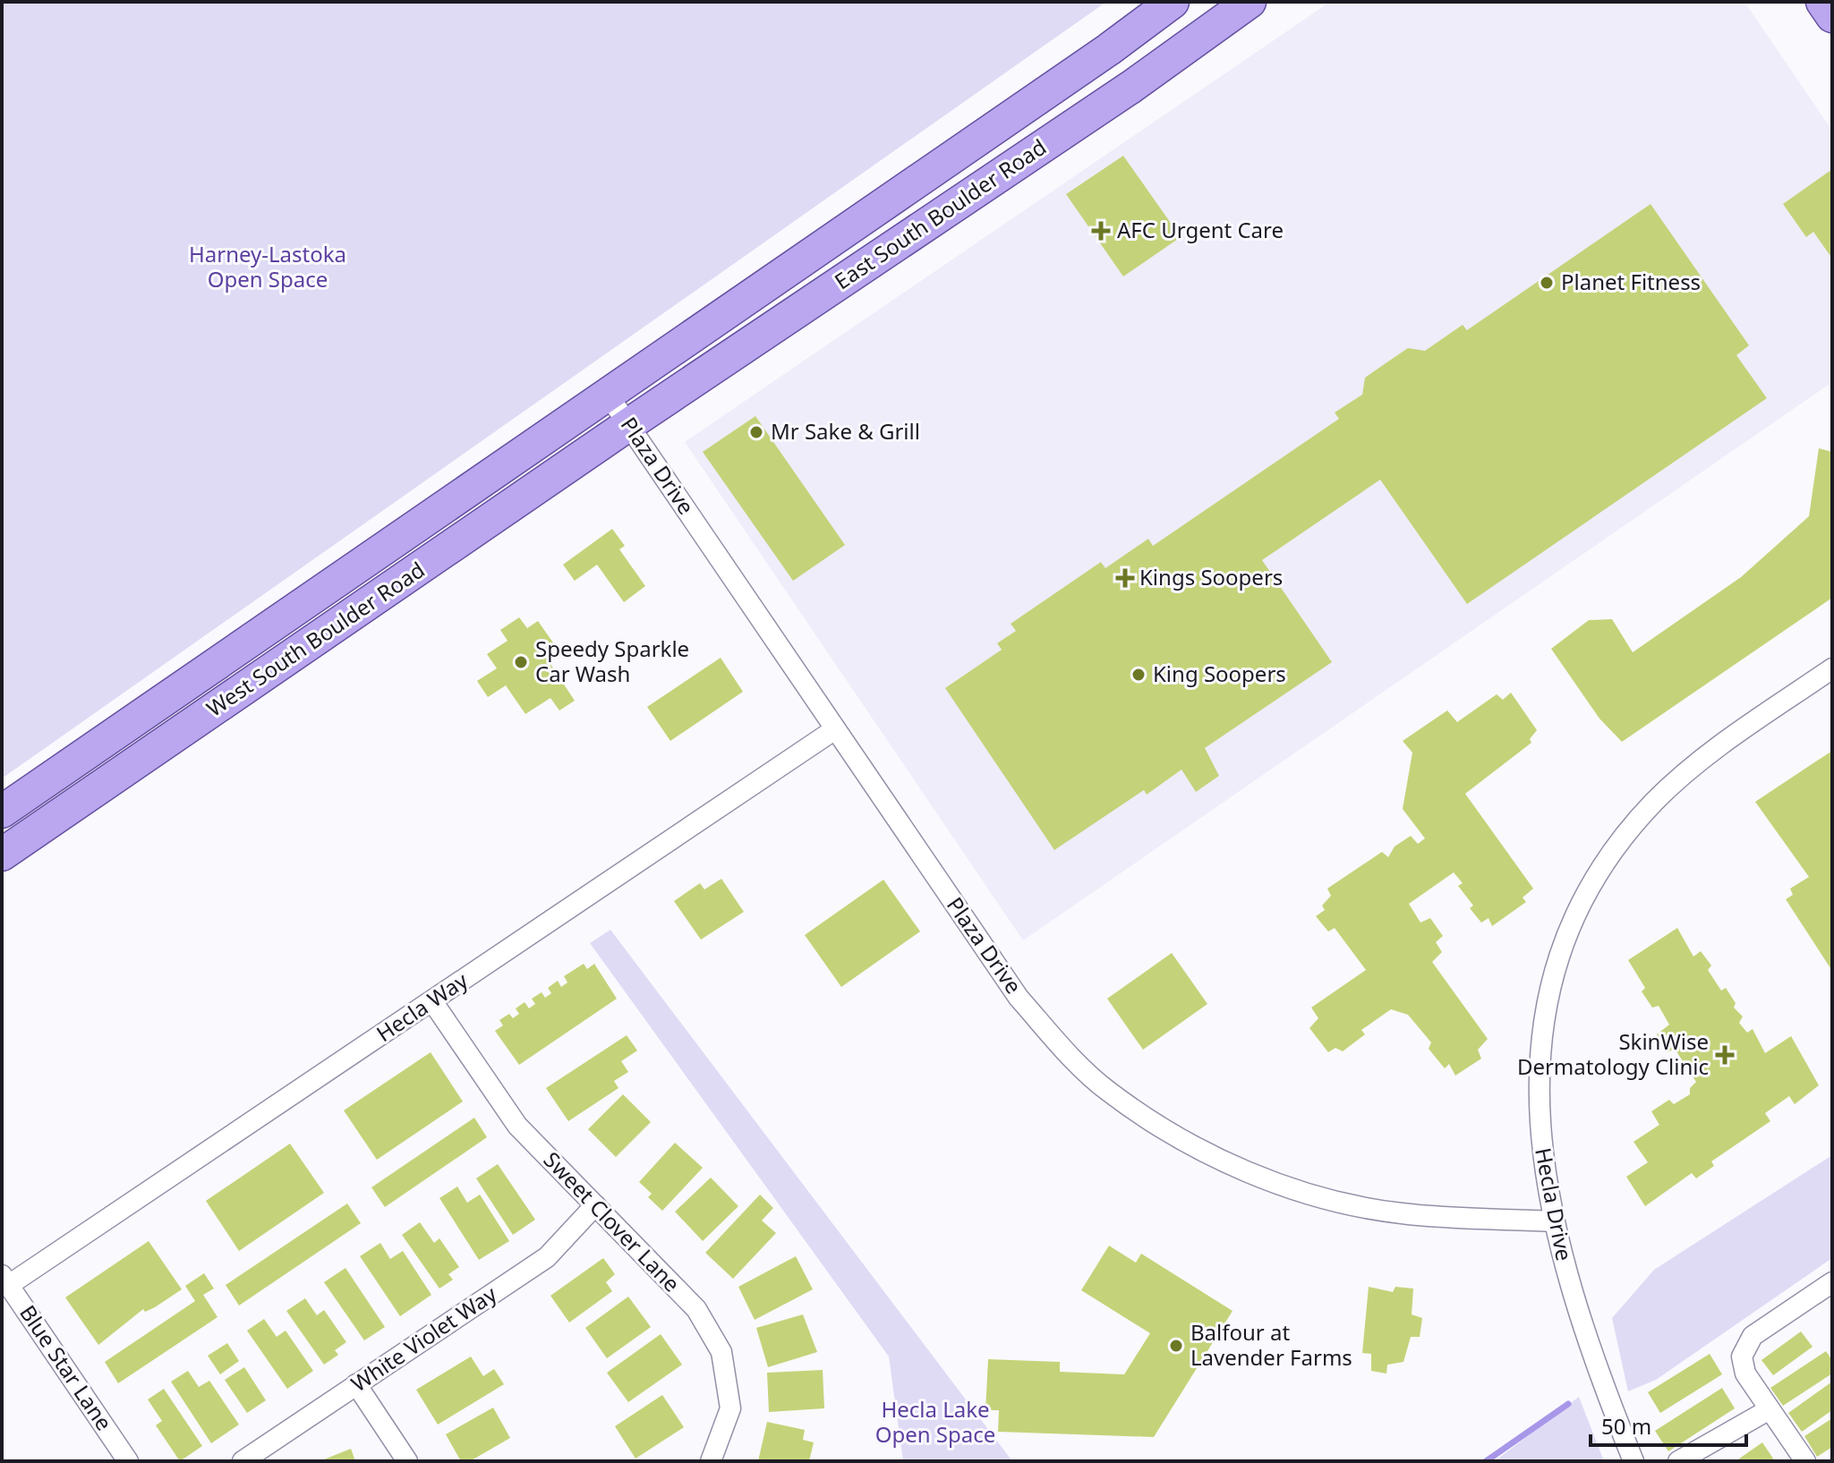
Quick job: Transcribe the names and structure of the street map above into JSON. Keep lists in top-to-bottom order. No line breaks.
{"streets":{"main road":["East South Boulder Road","West South Boulder Road"],"street":["Plaza Drive","Hecla Way","Hecla Drive","Sweet Clover Lane","White Violet Way","Blue Star Lane"]},"crossings":[["East South Boulder Road","Plaza Drive"],["East South Boulder Road","West South Boulder Road"],["Plaza Drive","West South Boulder Road"],["Plaza Drive","Hecla Way"],["Plaza Drive","Hecla Drive"],["Hecla Way","Sweet Clover Lane"],["Hecla Way","Blue Star Lane"],["Sweet Clover Lane","White Violet Way"]],"parks":["Harney-Lastoka Open Space","Hecla Lake Open Space"],"places":{"health":["AFC Urgent Care","Kings Soopers","SkinWise Dermatology Clinic"],"other":["Planet Fitness","Mr Sake & Grill","Speedy Sparkle Car Wash","King Soopers","Balfour at Lavender Farms"]},"scale_bar":"50 m"}
